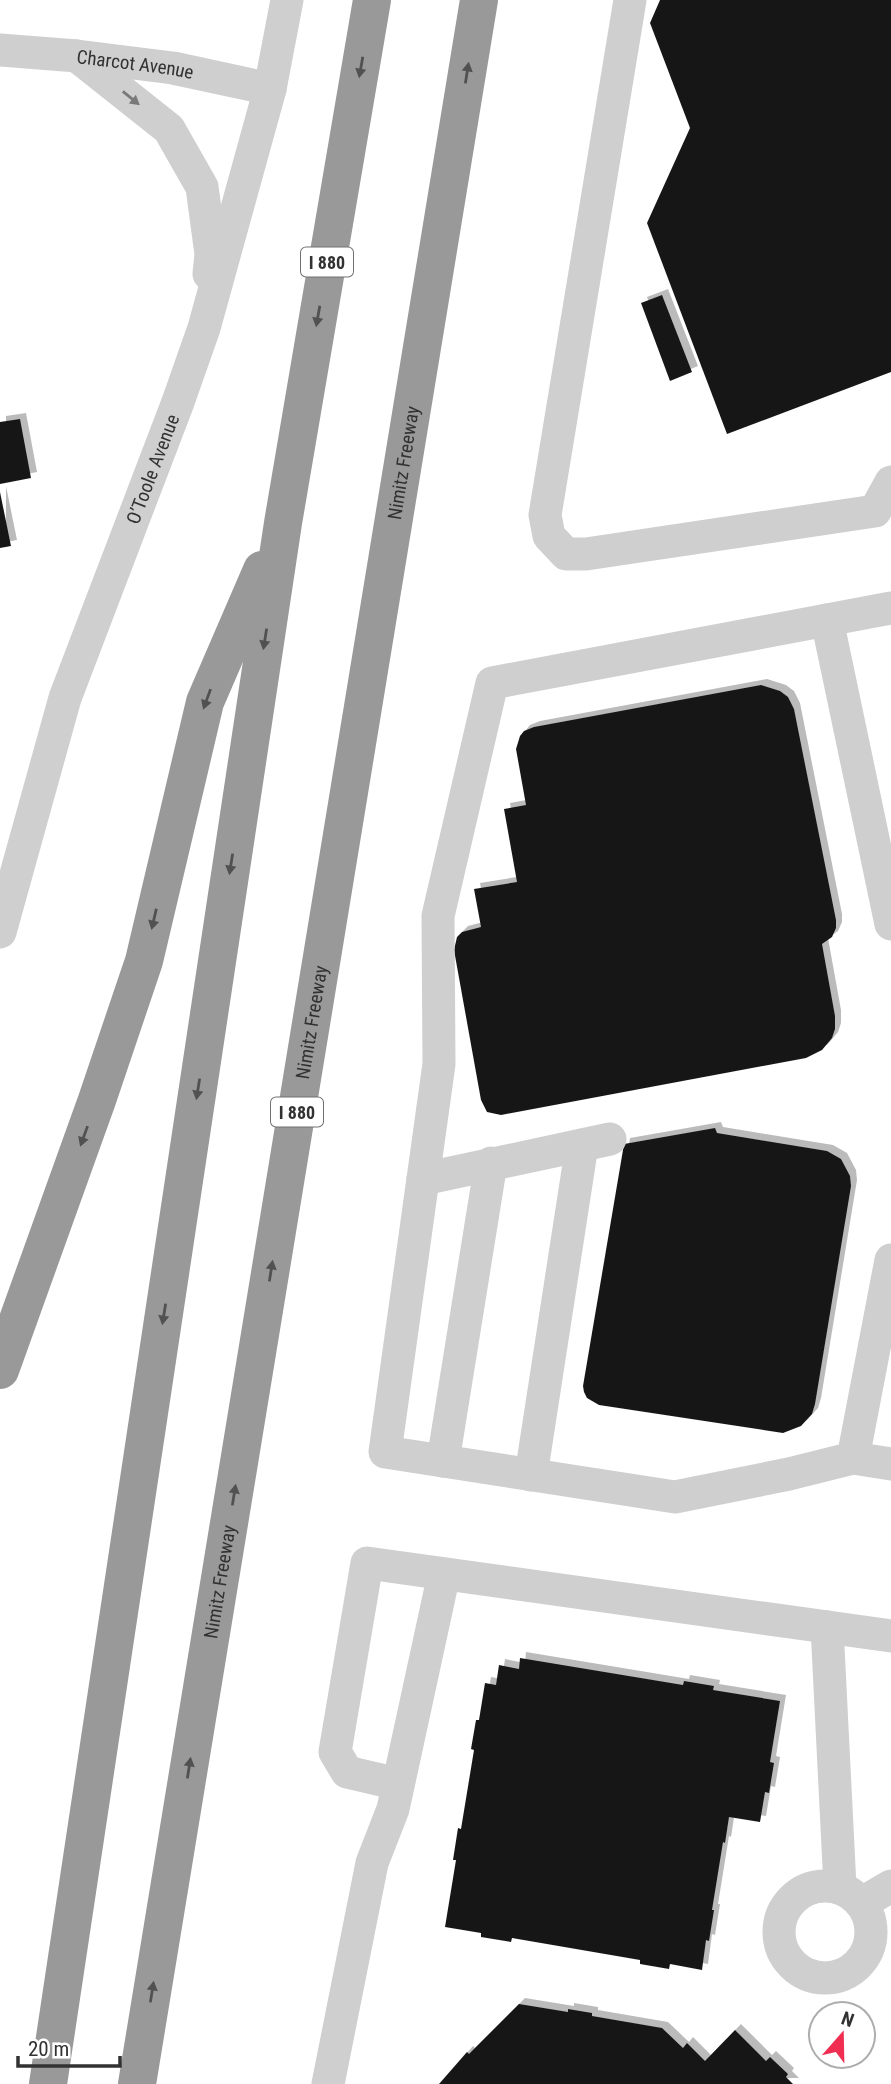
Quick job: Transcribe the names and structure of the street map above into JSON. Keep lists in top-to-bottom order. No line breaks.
{"streets":{"highway":["I 880","Nimitz Freeway"],"street":["Charcot Avenue","O’Toole Avenue"]},"crossings":[["Charcot Avenue","O’Toole Avenue"]],"scale_bar":"20 m","north":"top"}
